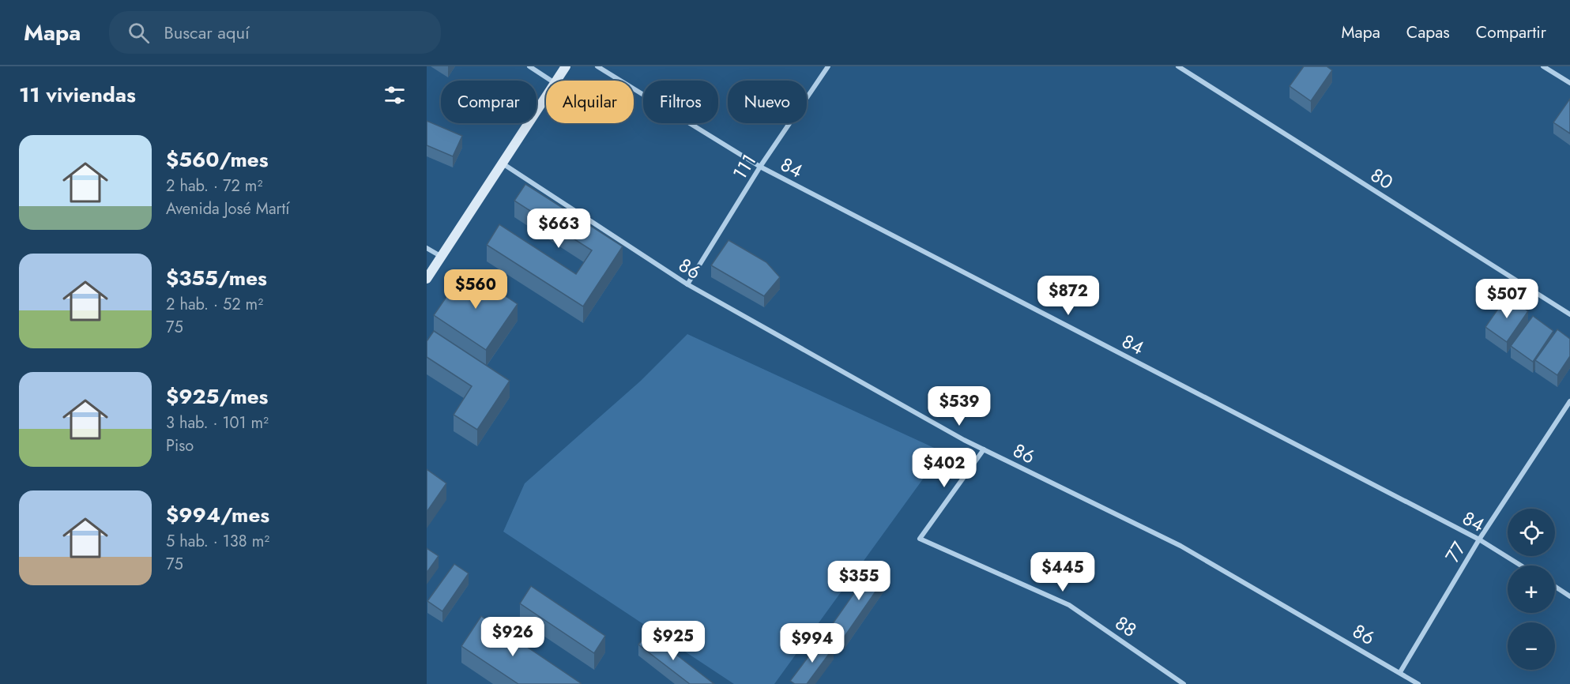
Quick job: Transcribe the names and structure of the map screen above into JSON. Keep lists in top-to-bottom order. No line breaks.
{"streets":{"street":["111","84","80","86","77","88"]},"crossings":[["111","84"],["111","86"],["84","77"],["86","77"],["86","88"]],"page":{"header":"Mapa","search":"Buscar aquí","nav":["Mapa","Capas","Compartir"],"heading":"11 viviendas","chip":["Comprar","Alquilar","Filtros","Nuevo"],"list":[{"name":"$560/mes","note":"2 hab. · 72 m² · Avenida José Martí"},{"name":"$355/mes","note":"2 hab. · 52 m² · 75"},{"name":"$925/mes","note":"3 hab. · 101 m² · Piso"},{"name":"$994/mes","note":"5 hab. · 138 m² · 75"}],"price":["$663","$560","$872","$507","$539","$402","$445","$355","$926","$925","$994"],"map_buttons":["+","−"]}}
